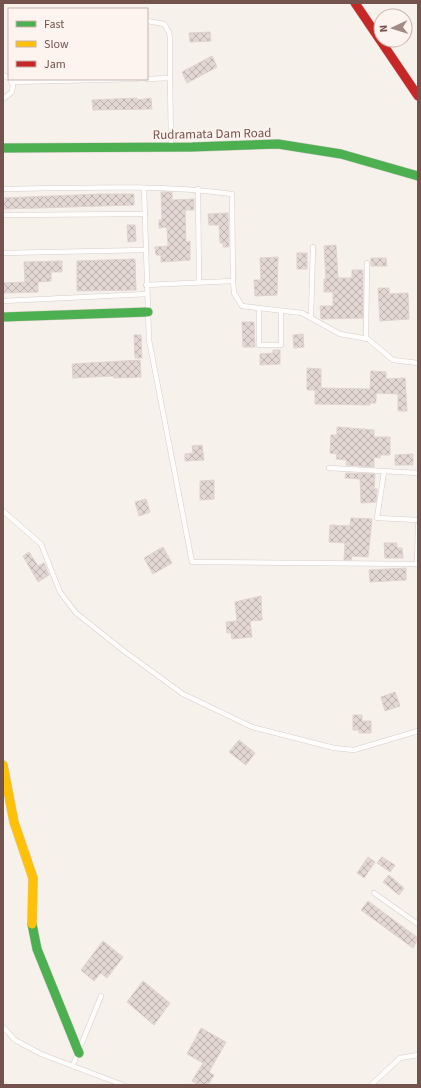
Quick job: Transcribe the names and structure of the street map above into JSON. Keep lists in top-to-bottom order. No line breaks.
{"streets":{"main road":["Rudramata Dam Road"]},"legend":["Fast","Slow","Jam"],"north":"left"}
